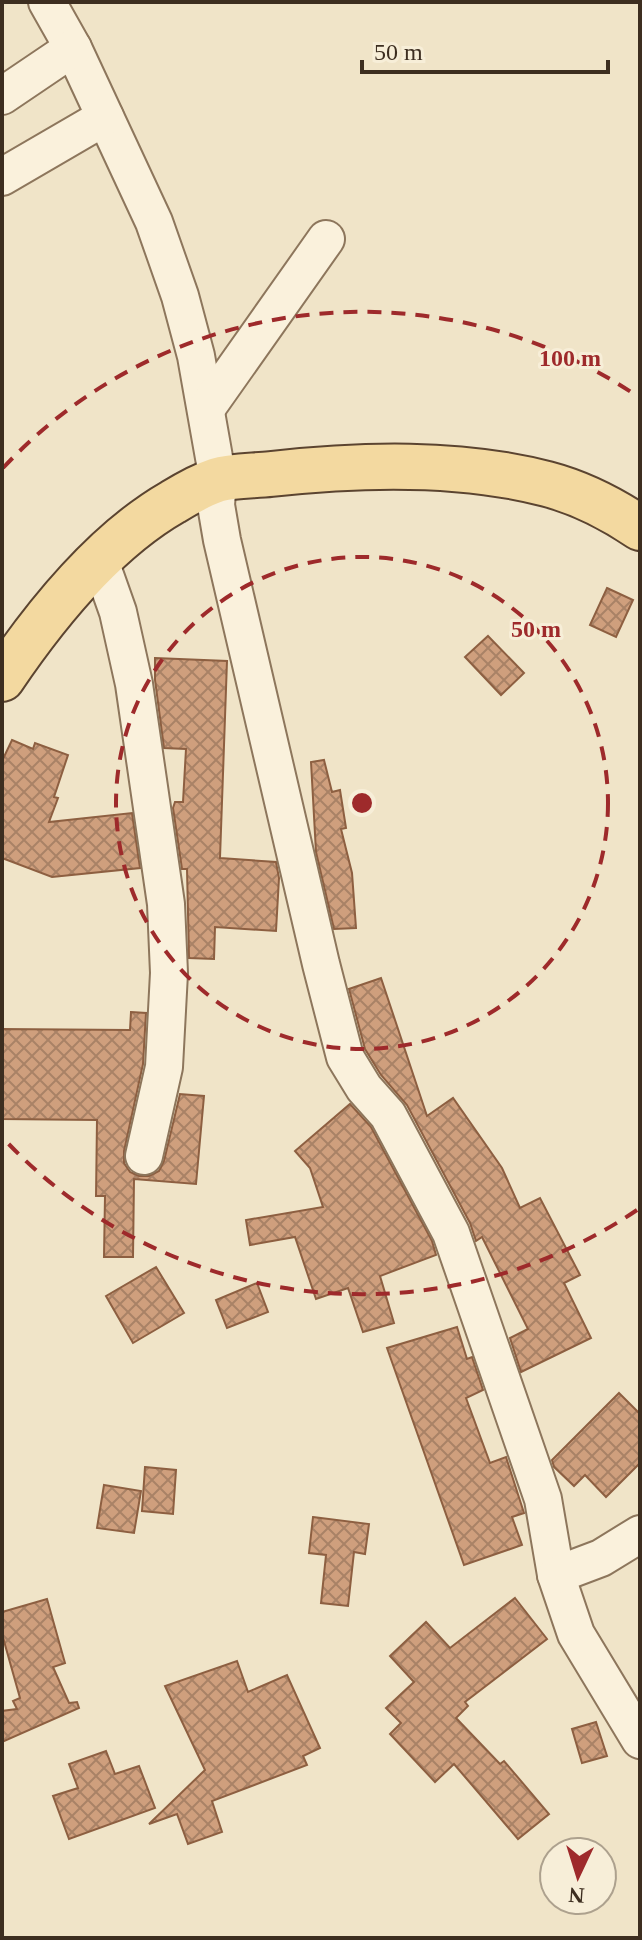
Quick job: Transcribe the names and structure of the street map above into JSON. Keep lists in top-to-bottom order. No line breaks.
{"scale_bar":"50 m","north":"bottom","rings":["100 m","50 m"]}
